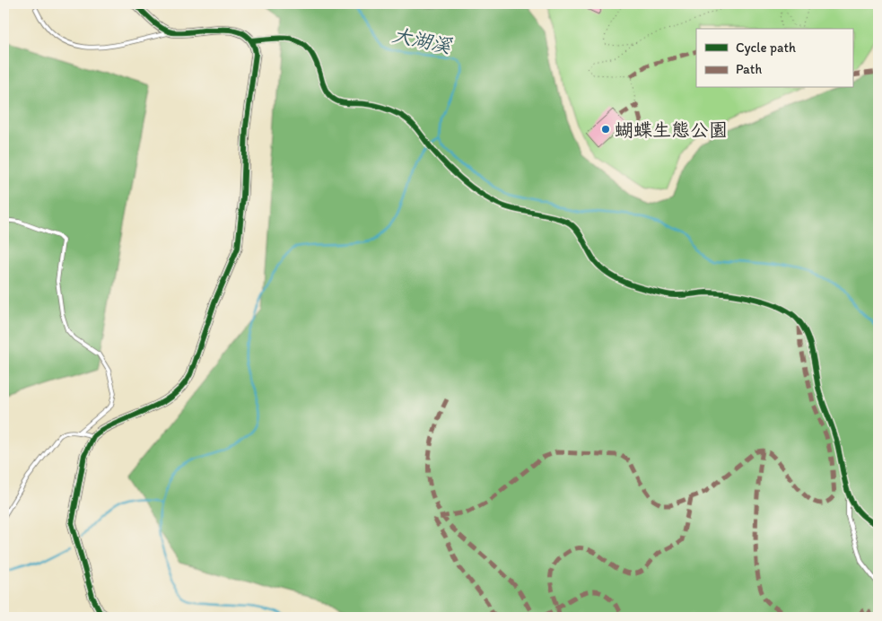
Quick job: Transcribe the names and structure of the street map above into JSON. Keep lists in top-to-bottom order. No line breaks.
{"water":["大湖溪"],"places":["蝴蝶生態公園"],"legend":["Cycle path","Path"]}
